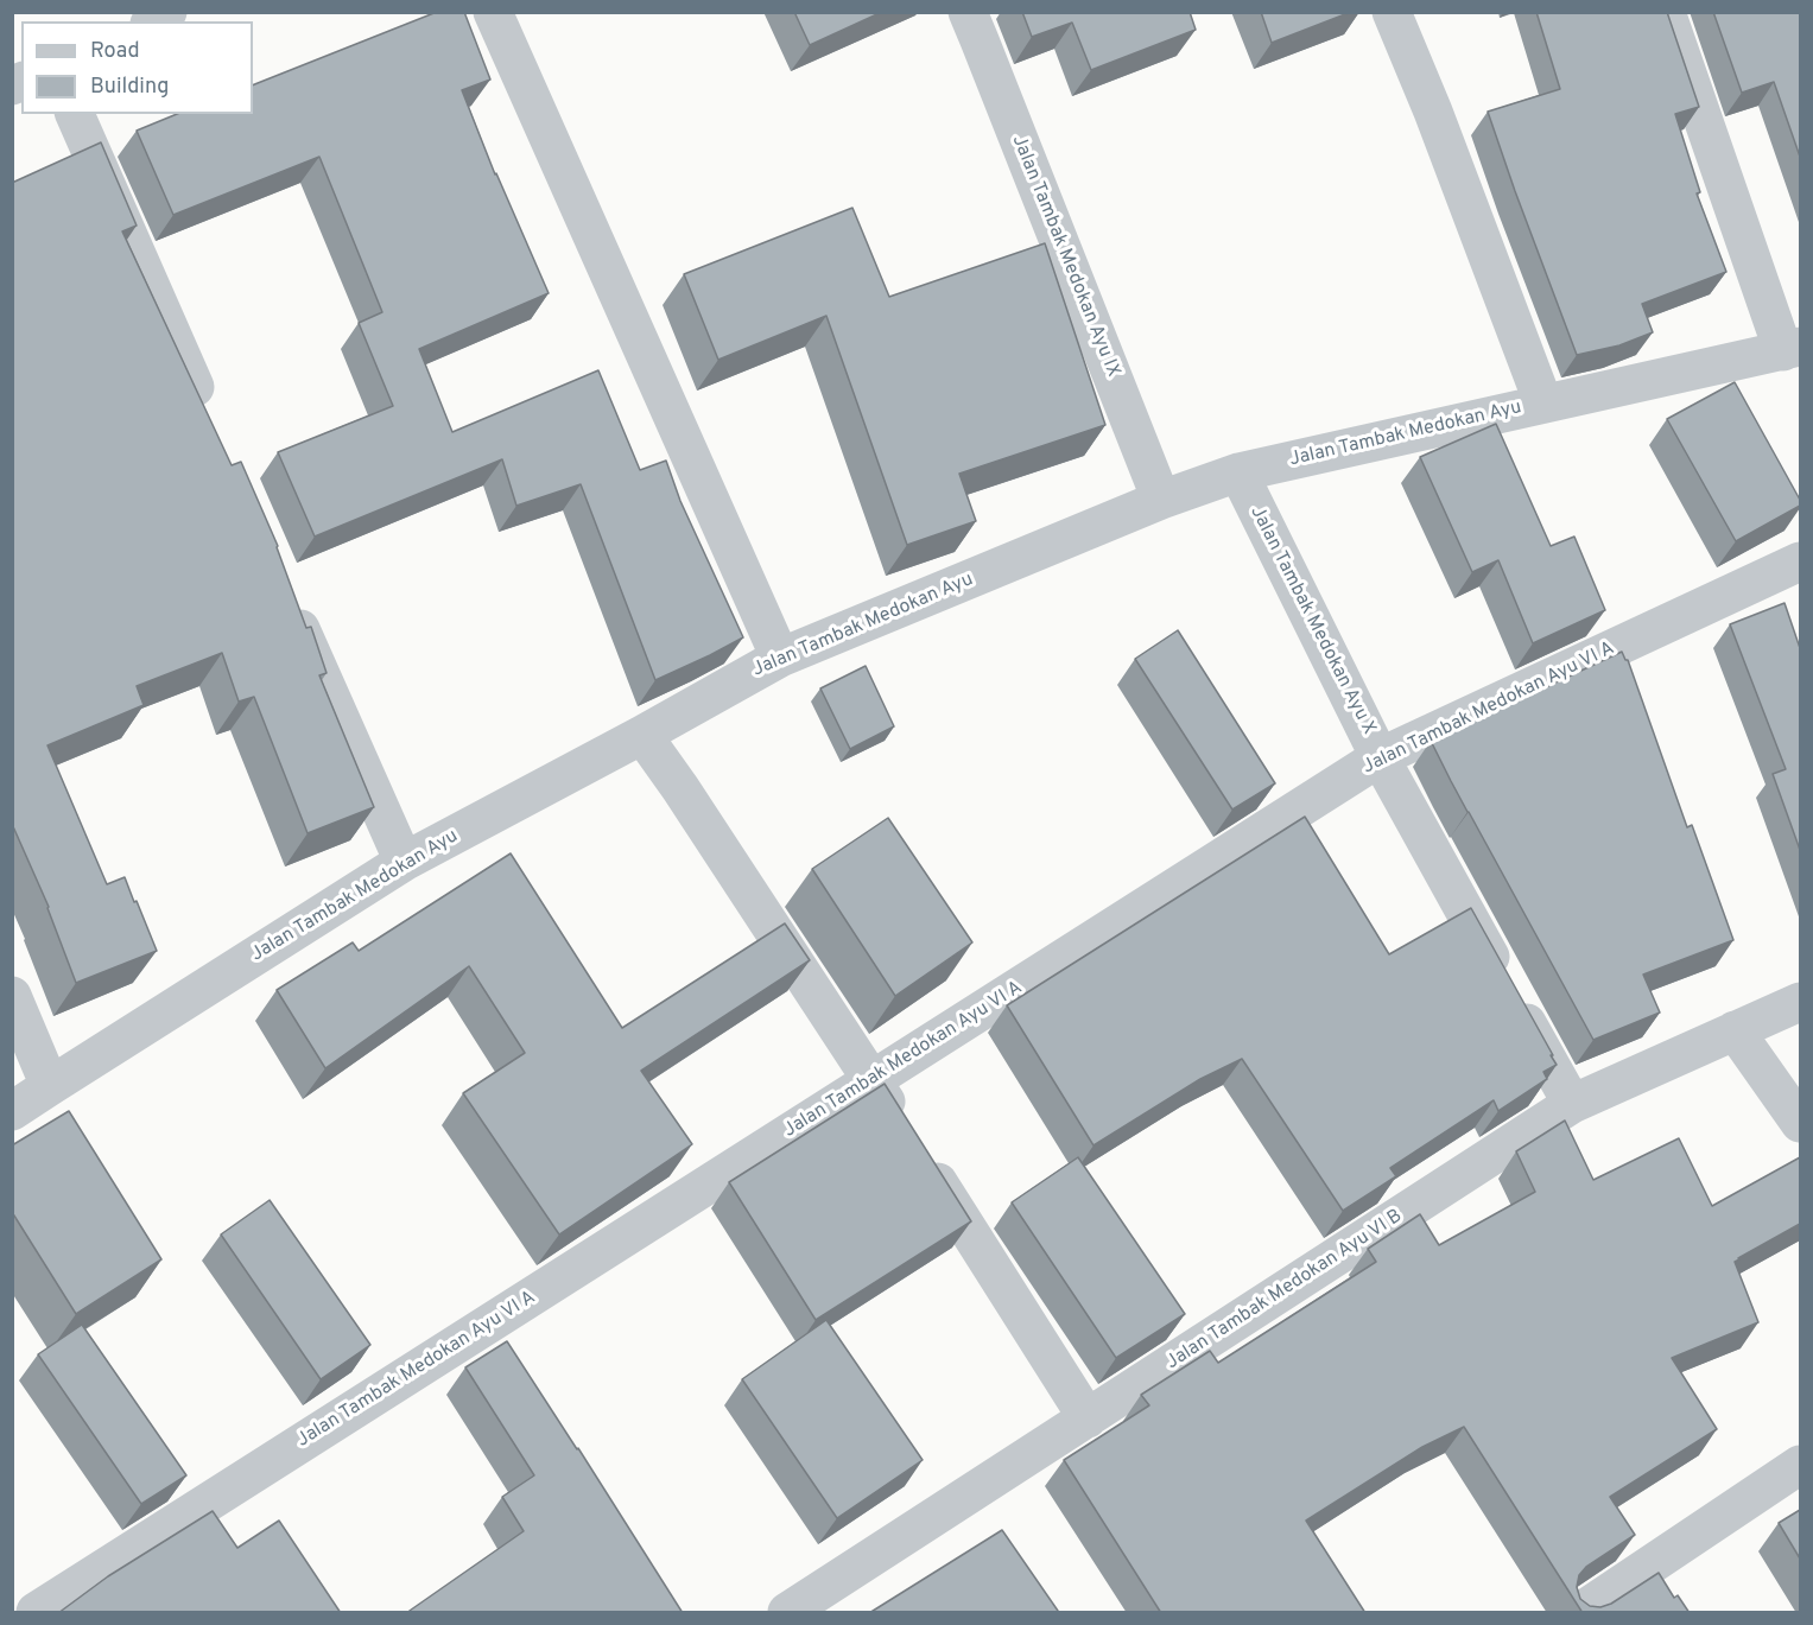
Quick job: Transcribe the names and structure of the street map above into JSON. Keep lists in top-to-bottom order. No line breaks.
{"streets":{"street":["Jalan Tambak Medokan Ayu IX","Jalan Tambak Medokan Ayu","Jalan Tambak Medokan Ayu X","Jalan Tambak Medokan Ayu VI A","Jalan Tambak Medokan Ayu VI B"]},"crossings":[["Jalan Tambak Medokan Ayu IX","Jalan Tambak Medokan Ayu"],["Jalan Tambak Medokan Ayu","Jalan Tambak Medokan Ayu X"],["Jalan Tambak Medokan Ayu X","Jalan Tambak Medokan Ayu VI A"],["Jalan Tambak Medokan Ayu X","Jalan Tambak Medokan Ayu VI B"]],"legend":["Road","Building"]}
